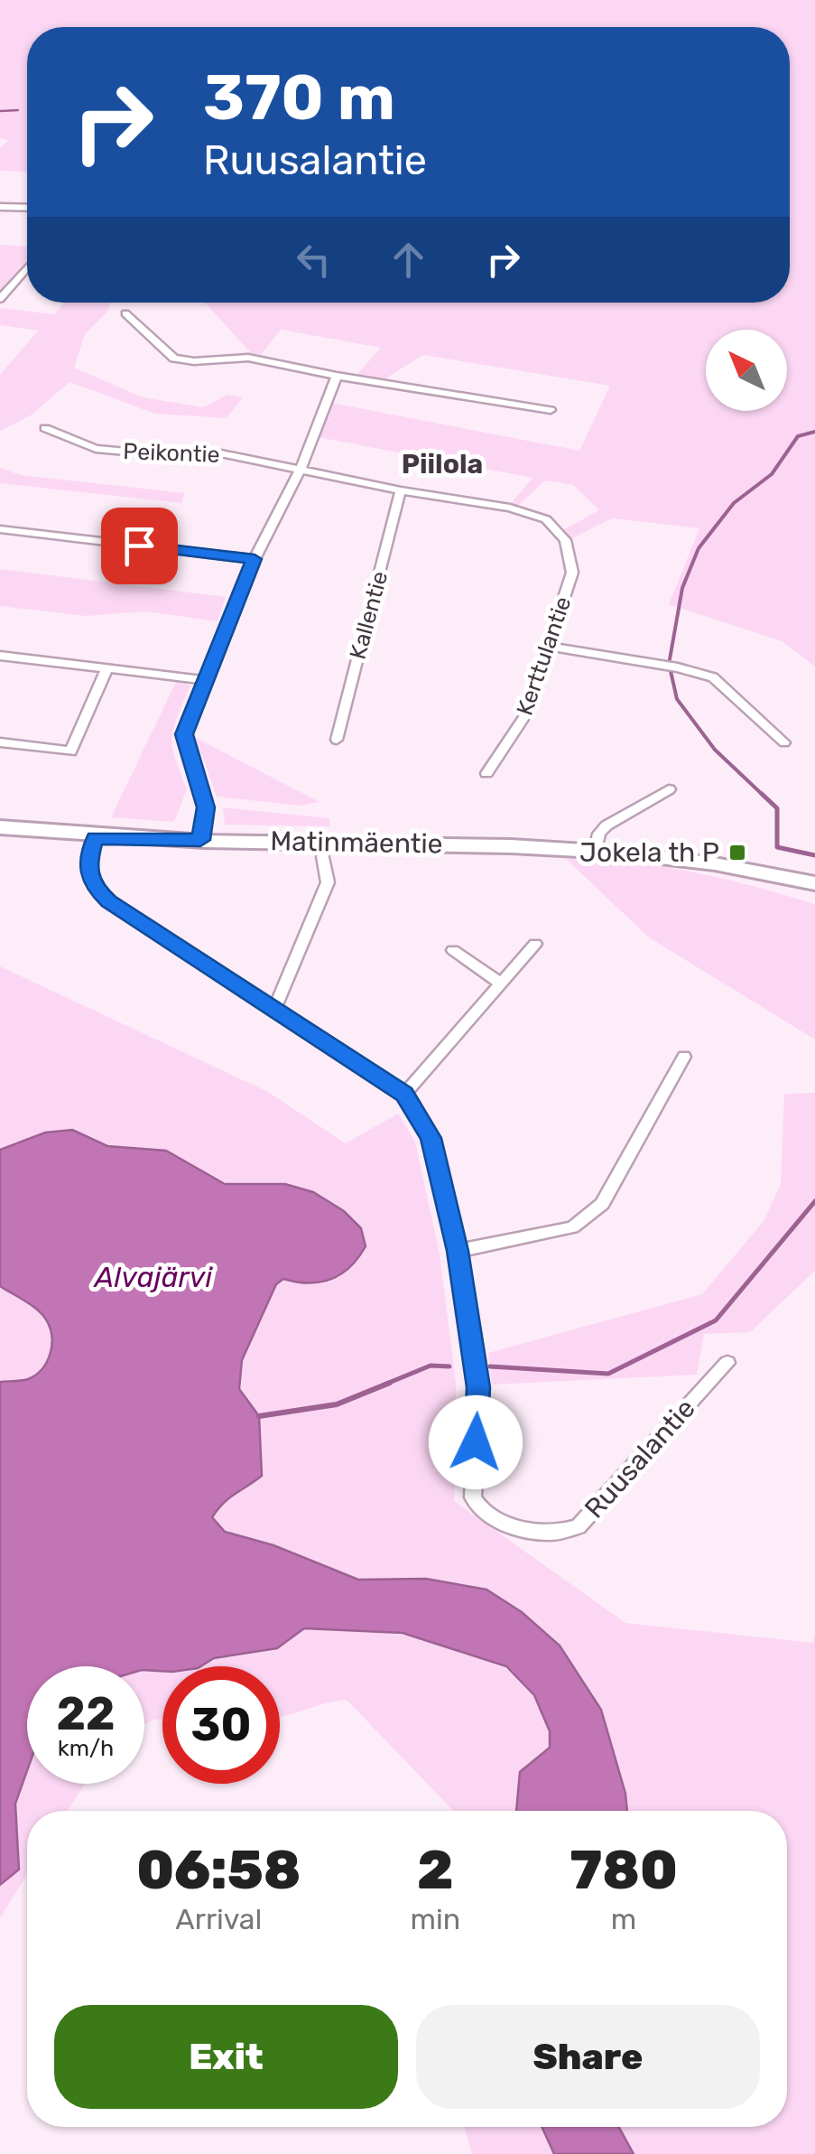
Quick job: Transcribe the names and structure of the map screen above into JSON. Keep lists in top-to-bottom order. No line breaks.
{"streets":{"main road":["Matinmäentie"],"street":["Peikontie","Kallentie","Kerttulantie","Ruusalantie"]},"crossings":[["Peikontie","Kerttulantie"],["Kallentie","Kerttulantie"],["Matinmäentie","Ruusalantie"]],"districts":["Piilola"],"water":["Alvajärvi"],"places":{"transit":["Jokela th P"]},"north":"top left","page":{"turn":["370 m","Ruusalantie"],"speed":"22 km/h","limit":"30","eta":["06:58","Arrival","2","min","780","m"],"buttons":["Exit","Share"]}}
